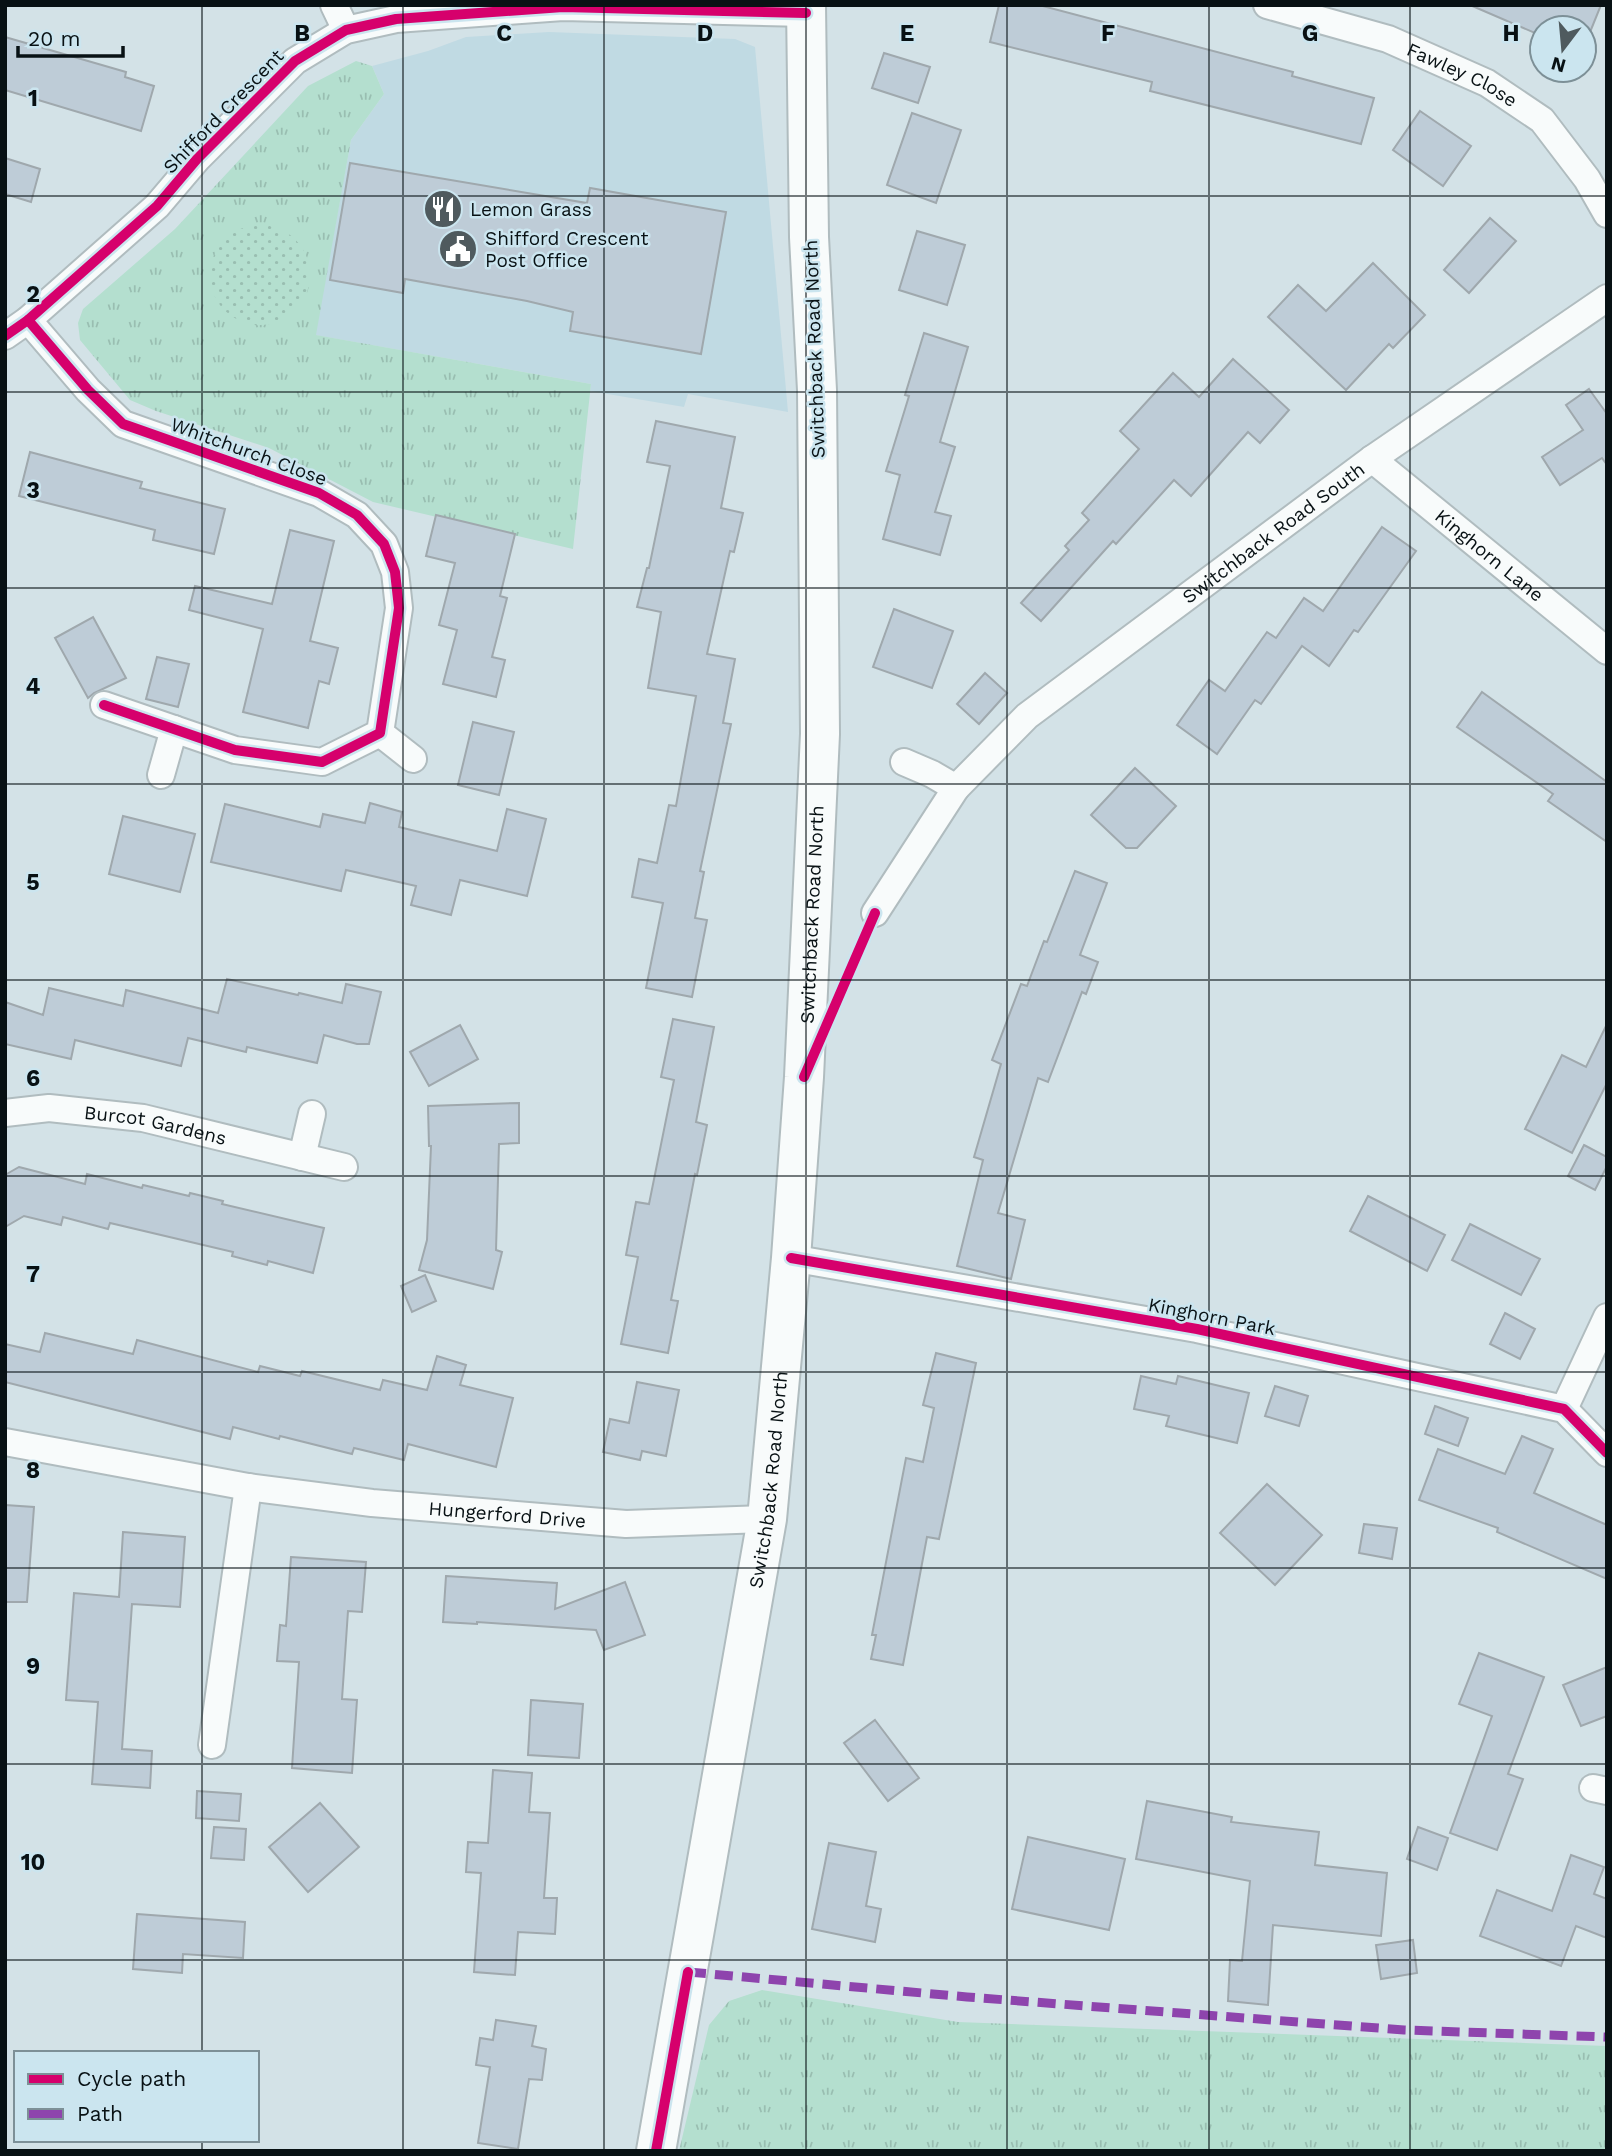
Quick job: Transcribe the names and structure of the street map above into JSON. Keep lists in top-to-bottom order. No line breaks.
{"streets":{"main road":["Switchback Road North"],"street":["Fawley Close","Shifford Crescent","Whitchurch Close","Switchback Road South","Kinghorn Lane","Burcot Gardens","Kinghorn Park","Hungerford Drive"]},"crossings":[["Shifford Crescent","Switchback Road North"],["Shifford Crescent","Whitchurch Close"],["Switchback Road North","Kinghorn Park"],["Switchback Road North","Hungerford Drive"],["Switchback Road South","Kinghorn Lane"]],"places":{"restaurant":["Lemon Grass"],"public building":["Shifford Crescent Post Office"]},"legend":["Cycle path","Path"],"scale_bar":"20 m","north":"bottom","grid":{"columns":["B","C","D","E","F","G","H"],"rows":["1","2","3","4","5","6","7","8","9","10"]}}
